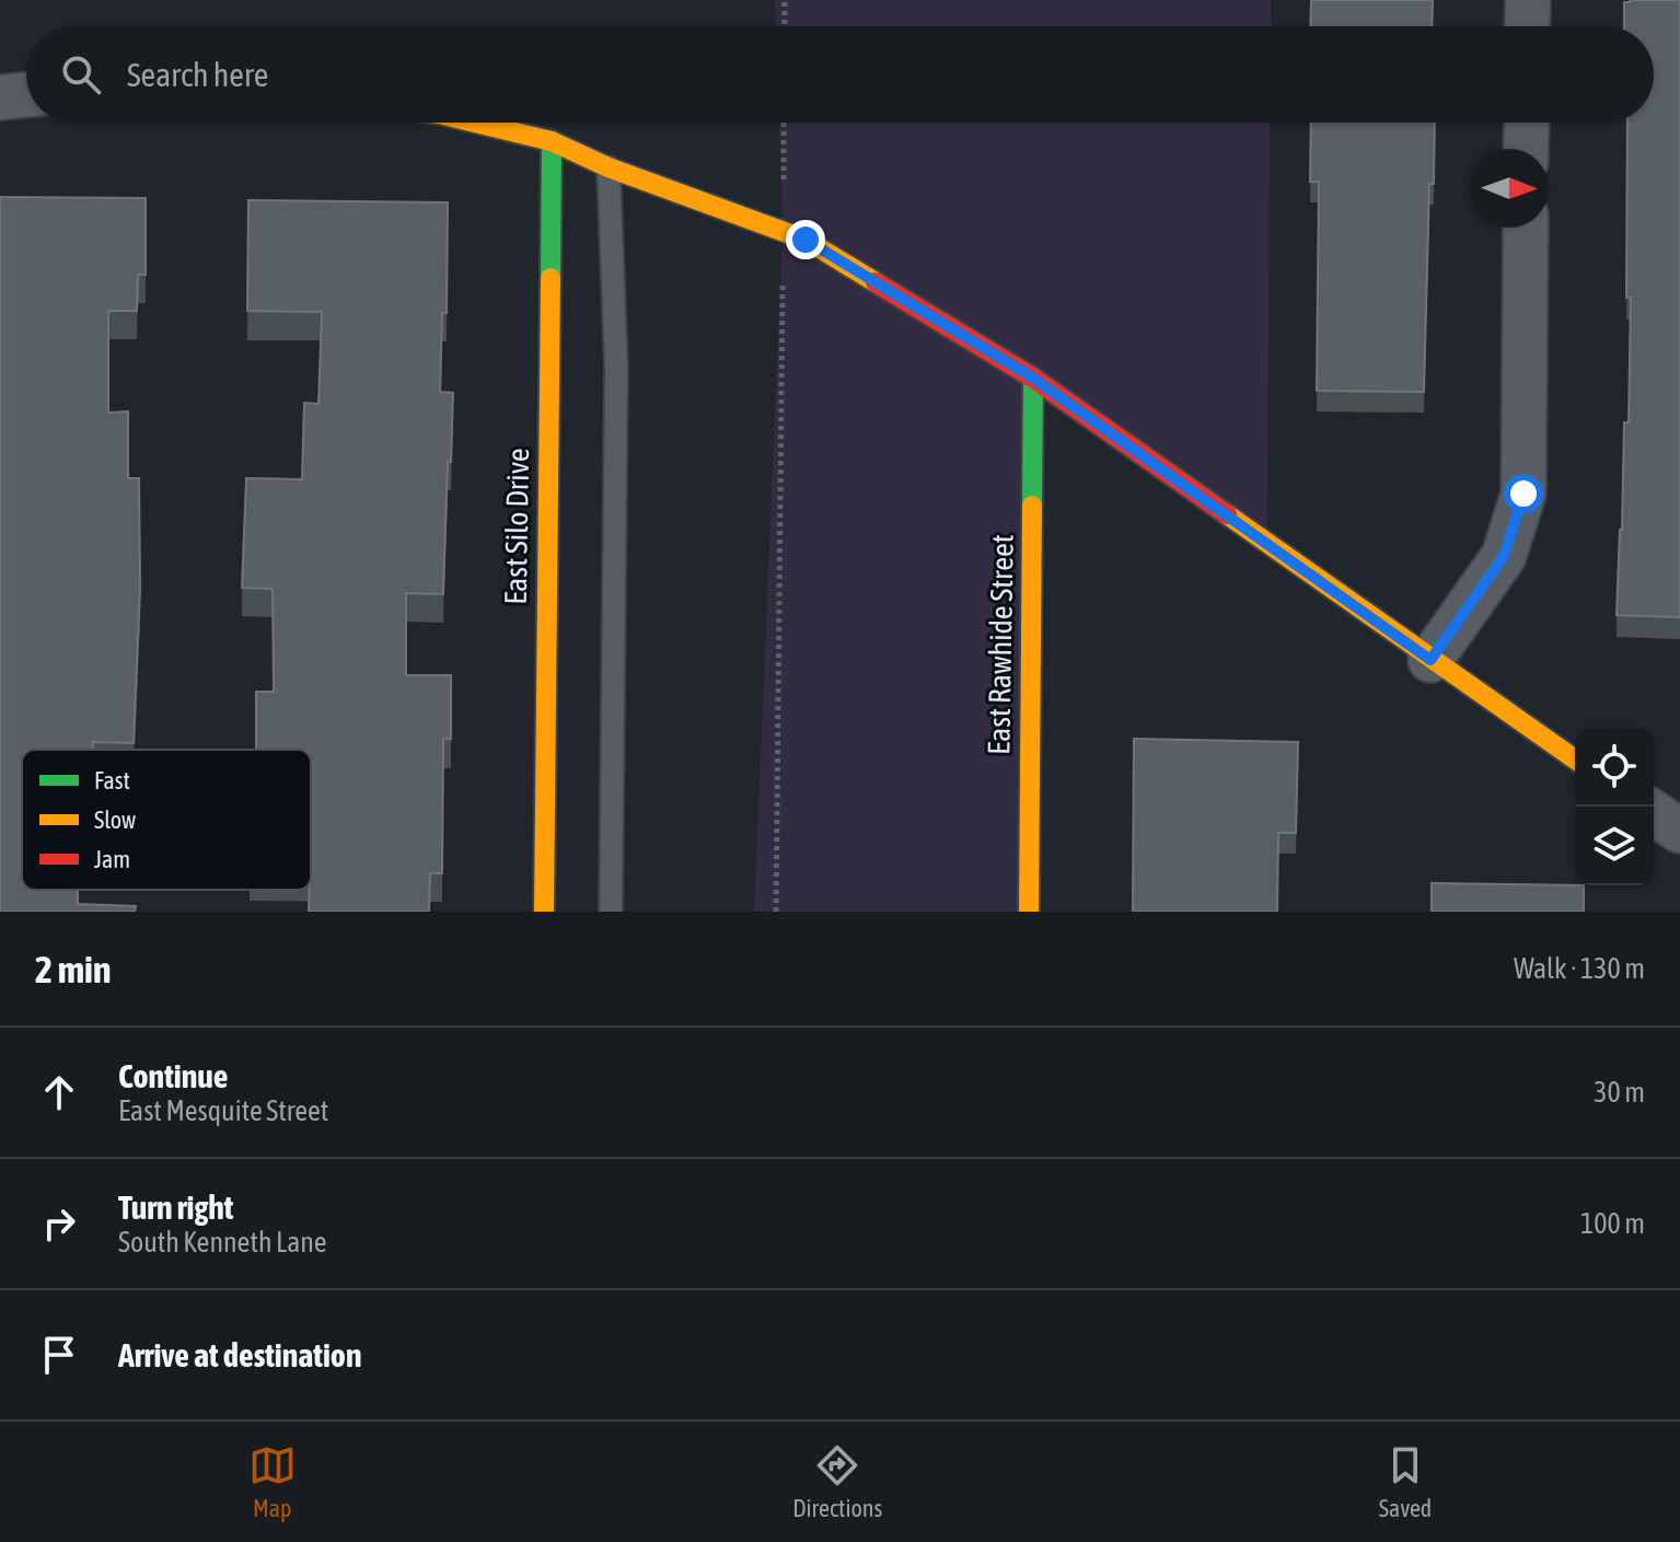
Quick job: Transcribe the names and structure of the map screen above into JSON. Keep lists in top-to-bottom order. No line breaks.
{"streets":{"street":["East Silo Drive","East Rawhide Street"]},"legend":["Fast","Slow","Jam"],"north":"right","page":{"search":"Search here","heading":["2 min","Walk · 130 m"],"list":[["Continue","East Mesquite Street","30 m"],["Turn right","South Kenneth Lane","100 m"],"Arrive at destination"],"nav":["Map","Directions","Saved"]}}
